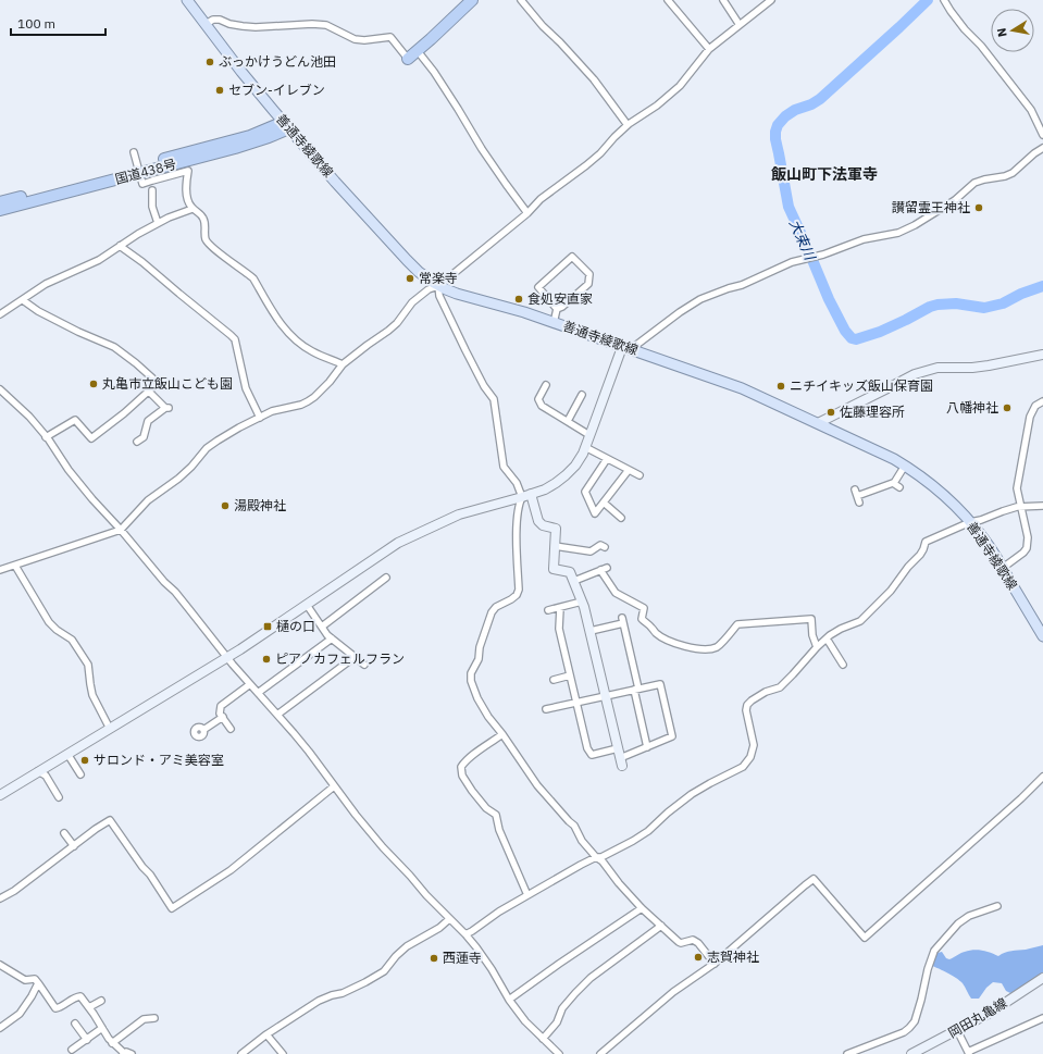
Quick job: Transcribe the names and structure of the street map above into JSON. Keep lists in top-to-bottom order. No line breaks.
{"streets":{"highway":["国道438号"],"main road":["善通寺綾歌線"],"street":["岡田丸亀線"]},"crossings":[["善通寺綾歌線","国道438号"]],"districts":["飯山町下法軍寺"],"water":["大束川"],"places":{"other":["ぶっかけうどん池田","セブン-イレブン","讃留霊王神社","常楽寺","食処安直家","丸亀市立飯山こども園","ニチイキッズ飯山保育園","八幡神社","佐藤理容所","湯殿神社","ピアノカフェルフラン","サロンド・アミ美容室","志賀神社","西蓮寺"],"transit":["樋の口"]},"scale_bar":"100 m","north":"left"}
